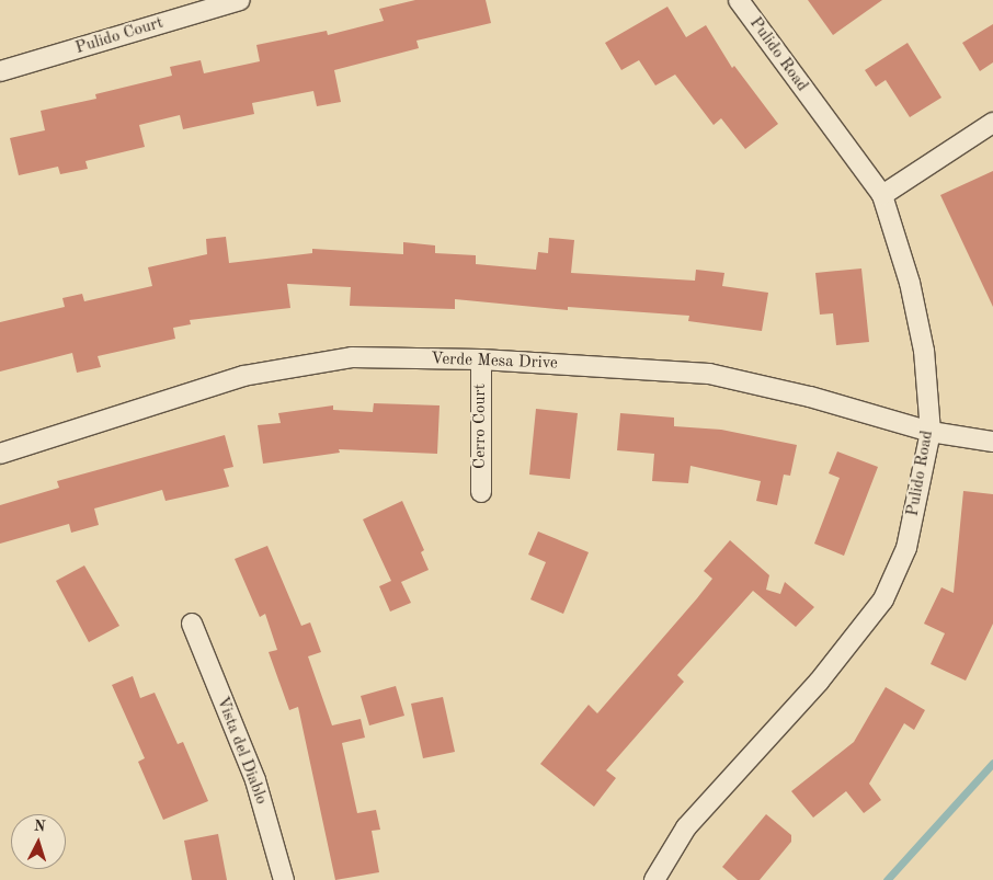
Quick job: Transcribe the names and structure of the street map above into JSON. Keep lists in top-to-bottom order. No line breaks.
{"streets":{"street":["Pulido Court","Pulido Road","Verde Mesa Drive","Cerro Court","Vista del Diablo"]},"crossings":[["Pulido Road","Verde Mesa Drive"],["Verde Mesa Drive","Cerro Court"]],"north":"top"}
